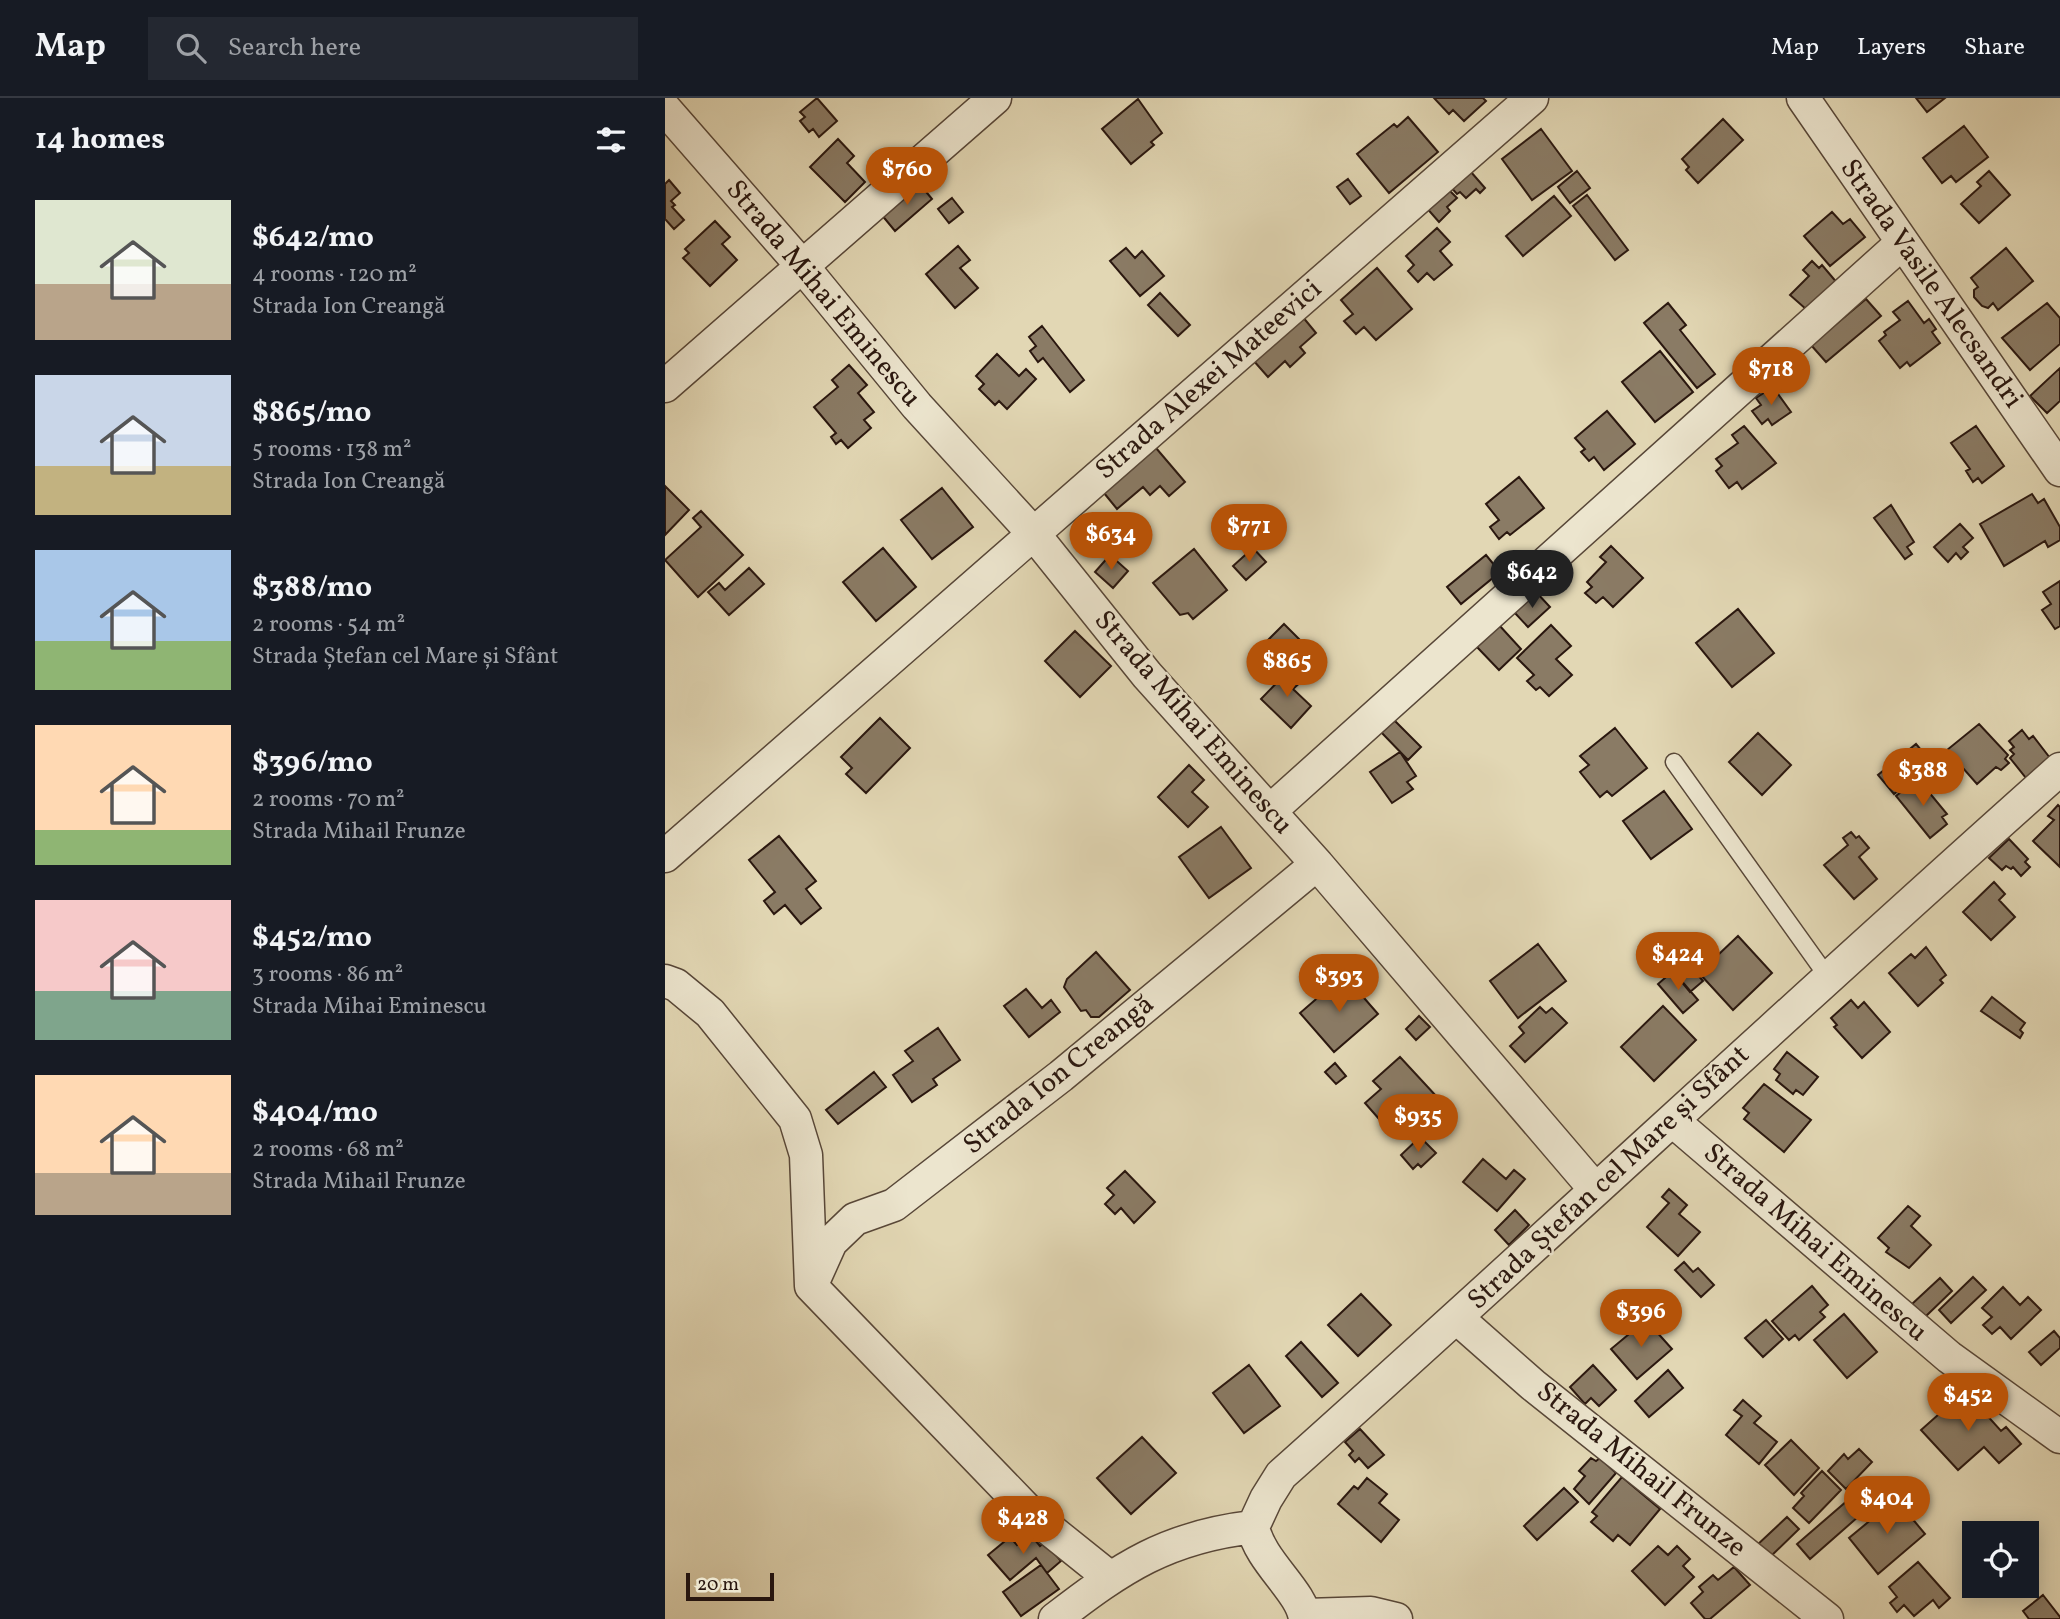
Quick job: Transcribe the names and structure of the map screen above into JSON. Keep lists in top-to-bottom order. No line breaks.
{"streets":{"street":["Strada Vasile Alecsandri","Strada Mihai Eminescu","Strada Alexei Mateevici","Strada Ion Creangă","Strada Ștefan cel Mare și Sfânt","Strada Mihail Frunze"]},"crossings":[["Strada Mihai Eminescu","Strada Alexei Mateevici"],["Strada Mihai Eminescu","Strada Ion Creangă"],["Strada Mihai Eminescu","Strada Ștefan cel Mare și Sfânt"],["Strada Ștefan cel Mare și Sfânt","Strada Mihail Frunze"]],"scale_bar":"20 m","page":{"header":"Map","search":"Search here","nav":["Map","Layers","Share"],"heading":"14 homes","price":["$760","$718","$771","$634","$642","$865","$388","$424","$393","$935","$396","$452","$404","$428"],"list":[{"name":"$642/mo","note":"4 rooms · 120 m² · Strada Ion Creangă"},{"name":"$865/mo","note":"5 rooms · 138 m² · Strada Ion Creangă"},{"name":"$388/mo","note":"2 rooms · 54 m² · Strada Ștefan cel Mare și Sfânt"},{"name":"$396/mo","note":"2 rooms · 70 m² · Strada Mihail Frunze"},{"name":"$452/mo","note":"3 rooms · 86 m² · Strada Mihai Eminescu"},{"name":"$404/mo","note":"2 rooms · 68 m² · Strada Mihail Frunze"}],"scale":"20 m"}}
